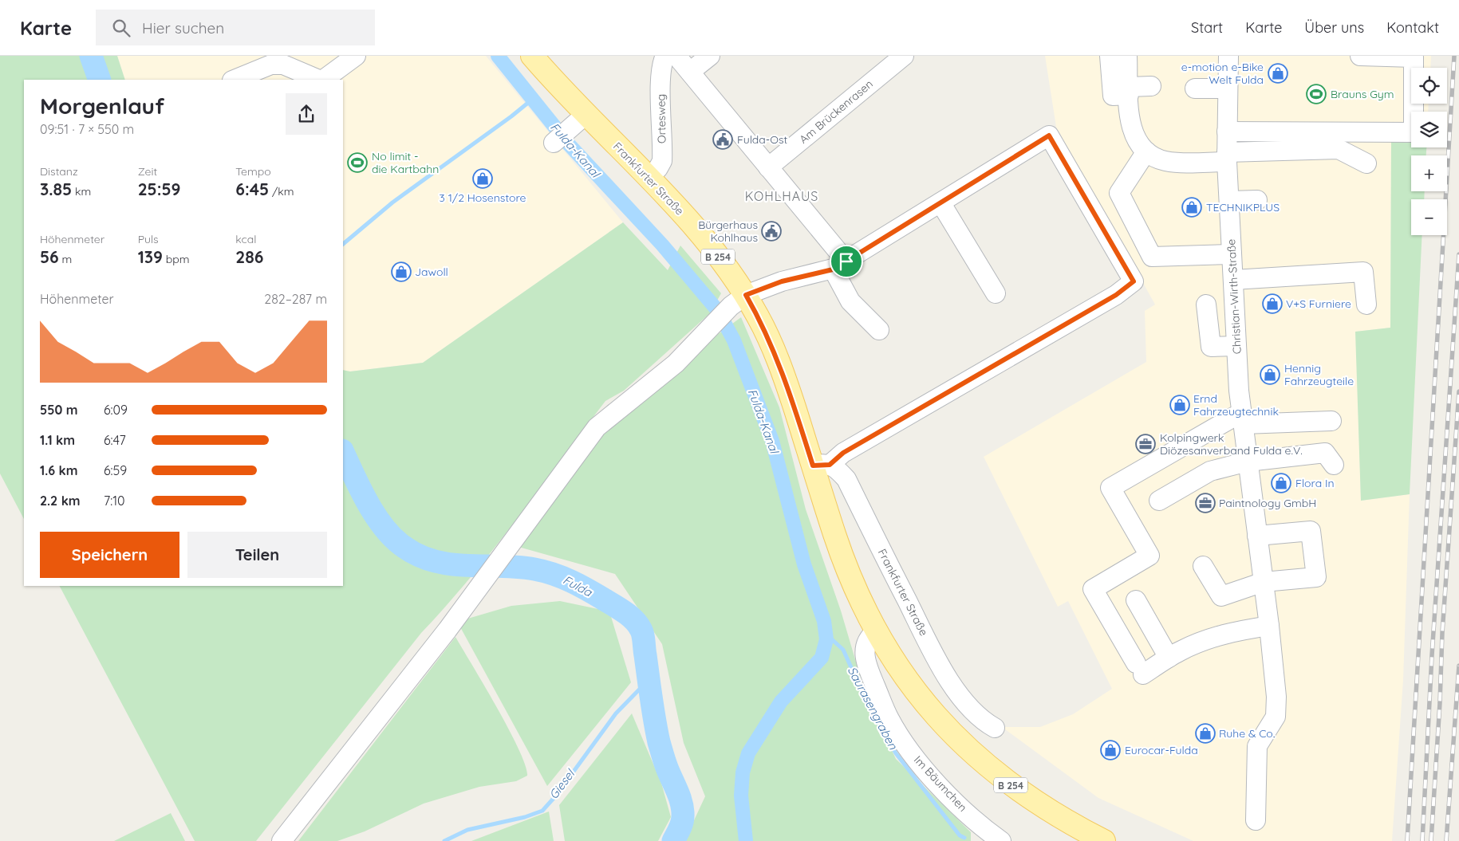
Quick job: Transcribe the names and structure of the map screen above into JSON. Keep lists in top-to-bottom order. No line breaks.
{"streets":{"main road":["Frankfurter Straße","B 254"],"street":["Am Brückenrasen","Ortesweg","Christian-Wirth-Straße","Im Bäumchen"]},"crossings":[["Ortesweg","Frankfurter Straße"],["Frankfurter Straße","B 254"],["Frankfurter Straße","Im Bäumchen"],["B 254","Im Bäumchen"]],"districts":["KOHLHAUS"],"water":["Fulda-Kanal","Fulda","Saurasengraben","Giesel"],"places":{"shop":["e-motion e-Bike Welt Fulda","3 1/2 Hosenstore","TECHNIKPLUS","Jawoll","V+S Furniere","Hennig Fahrzeugteile","Ernd Fahrzeugtechnik","Flora In","Ruhe & Co.","Eurocar-Fulda"],"sports":["Brauns Gym","No limit - die Kartbahn"],"public building":["Fulda-Ost","Bürgerhaus Kohlhaus"],"office":["Kolpingwerk Diözesanverband Fulda e.V.","Paintnology GmbH"]},"page":{"header":"Karte","search":"Hier suchen","nav":["Start","Karte","Über uns","Kontakt"],"map_buttons":["+","−"],"heading":["Morgenlauf","09:51 · 7 × 550 m"],"stats":[["Distanz","3.85 km"],["Zeit","25:59"],["Tempo","6:45 /km"],["Höhenmeter","56 m"],["Puls","139 bpm"],["kcal","286"]],"chart":["Höhenmeter","282–287 m"],"list":[{"name":"550 m","note":"6:09"},{"name":"1.1 km","note":"6:47"},{"name":"1.6 km","note":"6:59"},{"name":"2.2 km","note":"7:10"}],"buttons":["Speichern","Teilen"]}}
